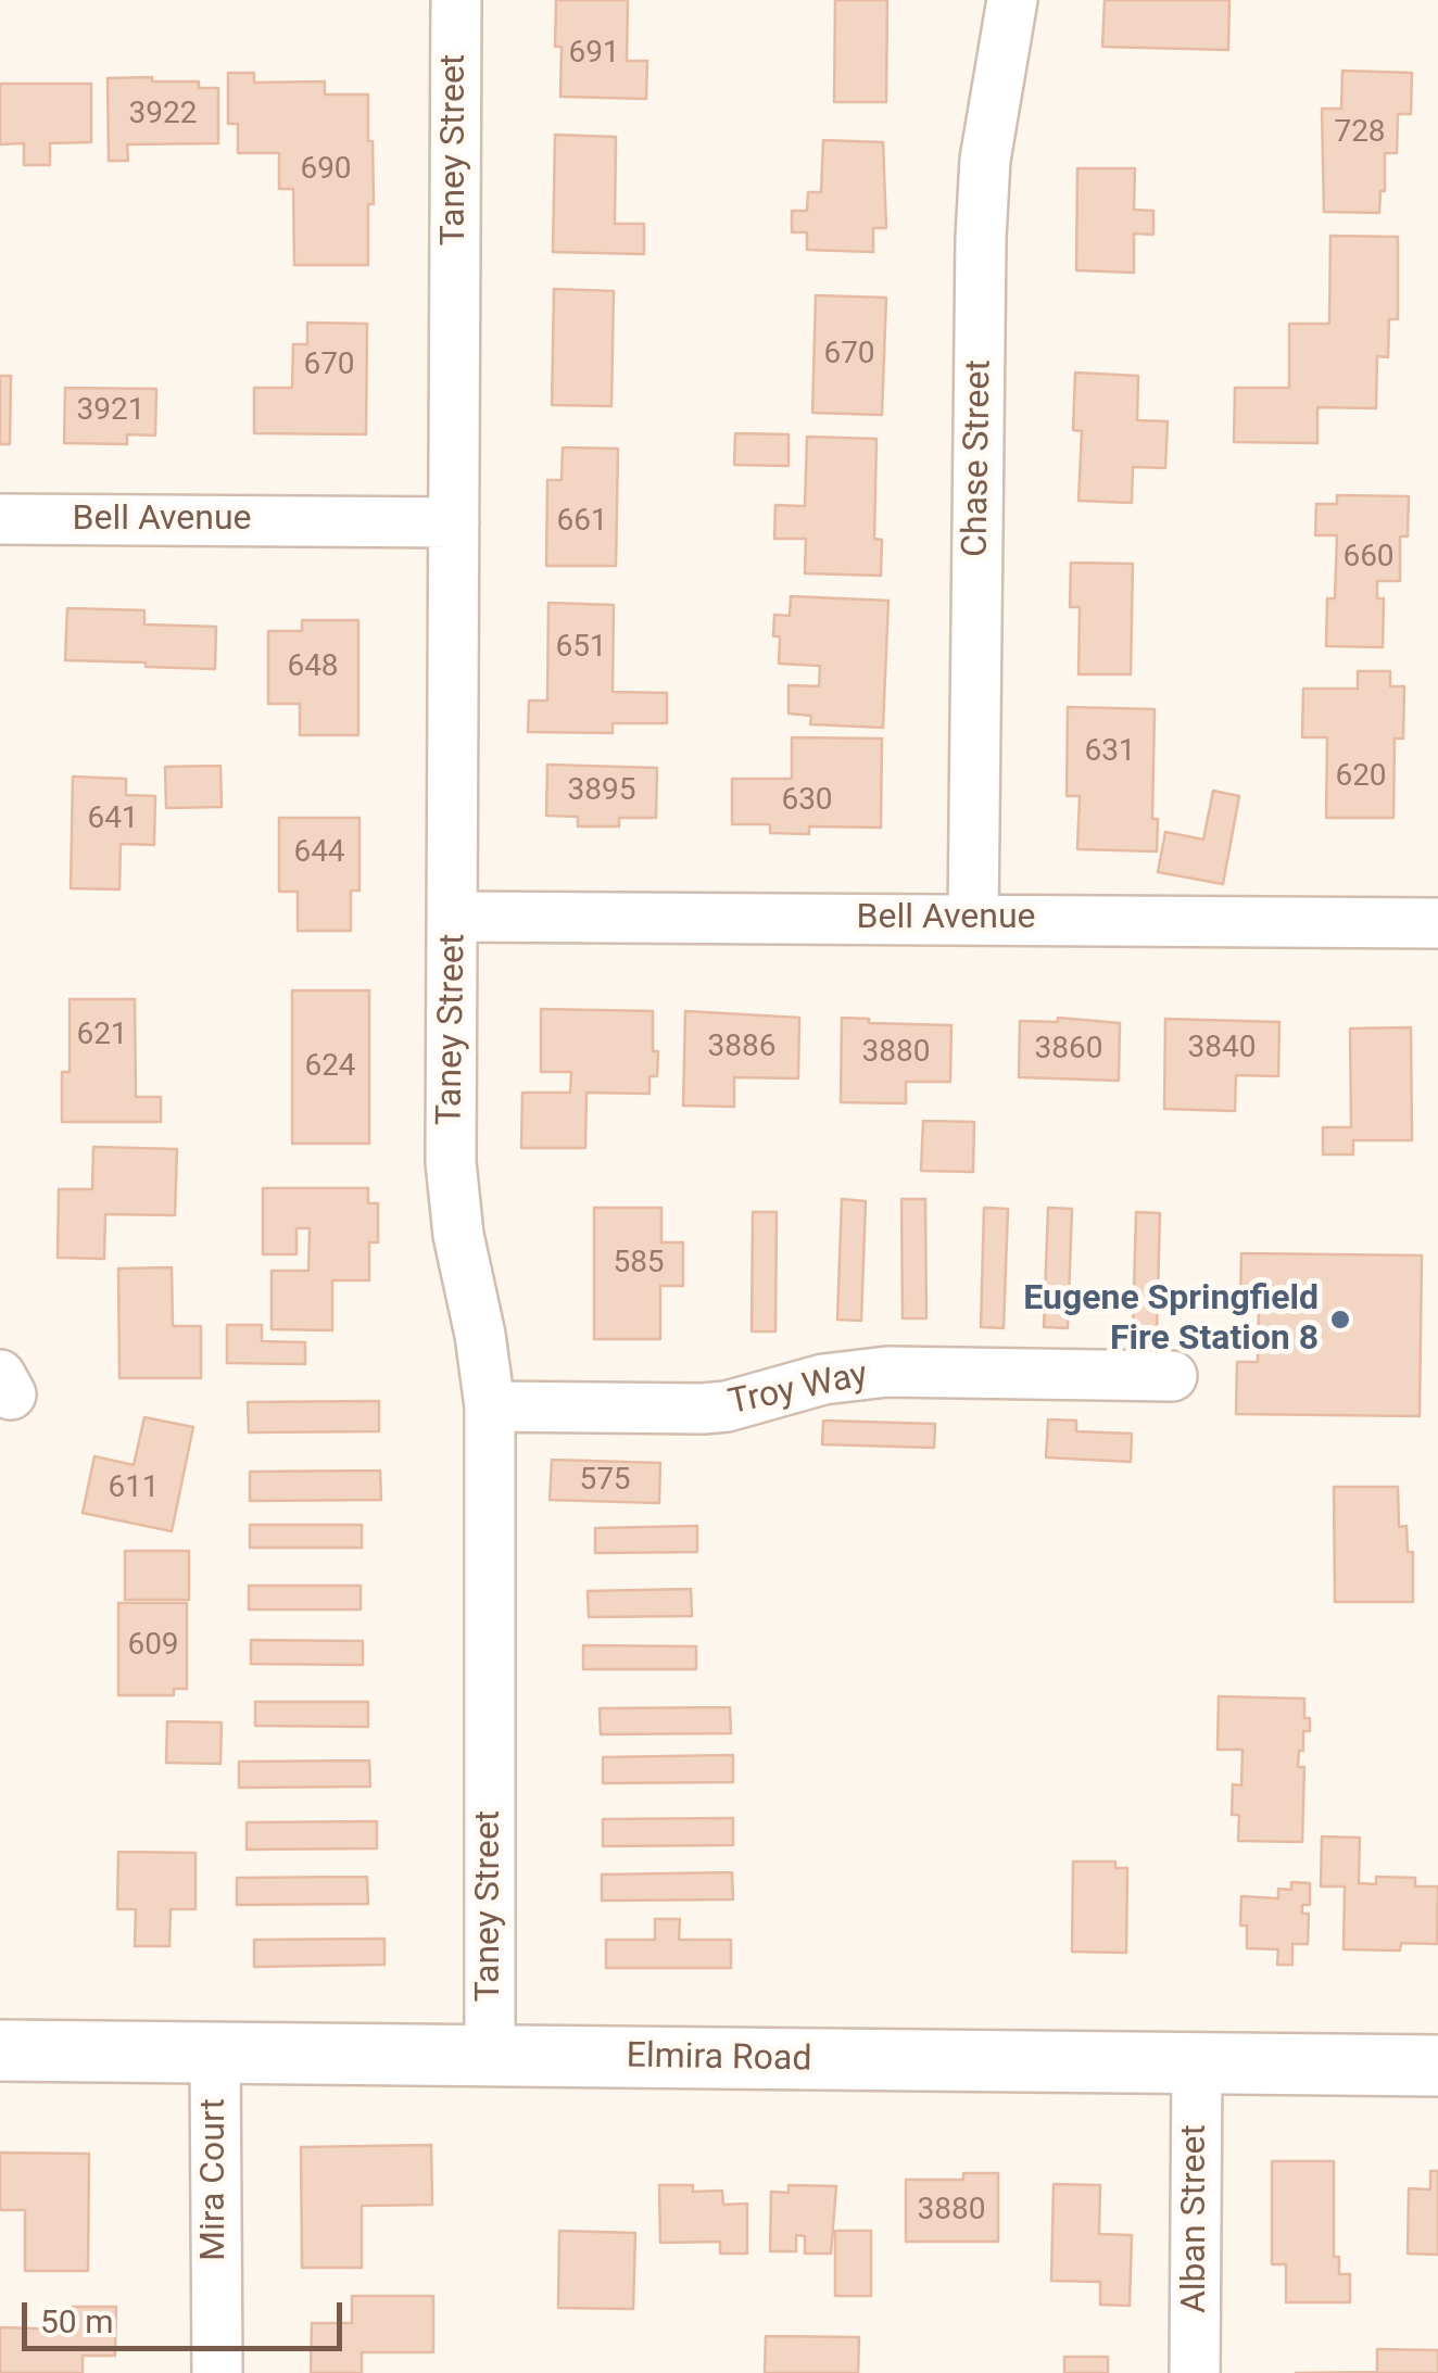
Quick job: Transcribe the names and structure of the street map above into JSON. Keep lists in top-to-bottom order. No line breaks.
{"streets":{"street":["Taney Street","Chase Street","Bell Avenue","Troy Way","Elmira Road","Mira Court","Alban Street"]},"crossings":[["Taney Street","Bell Avenue"],["Taney Street","Troy Way"],["Taney Street","Elmira Road"],["Chase Street","Bell Avenue"],["Elmira Road","Mira Court"],["Elmira Road","Alban Street"]],"places":["Eugene Springfield Fire Station 8"],"house_numbers":["691","3922","728","690","670","670","3921","661","660","651","648","631","620","3895","630","641","644","621","3886","3840","3860","3880","624","585","575","611","609","3880"],"scale_bar":"50 m"}
